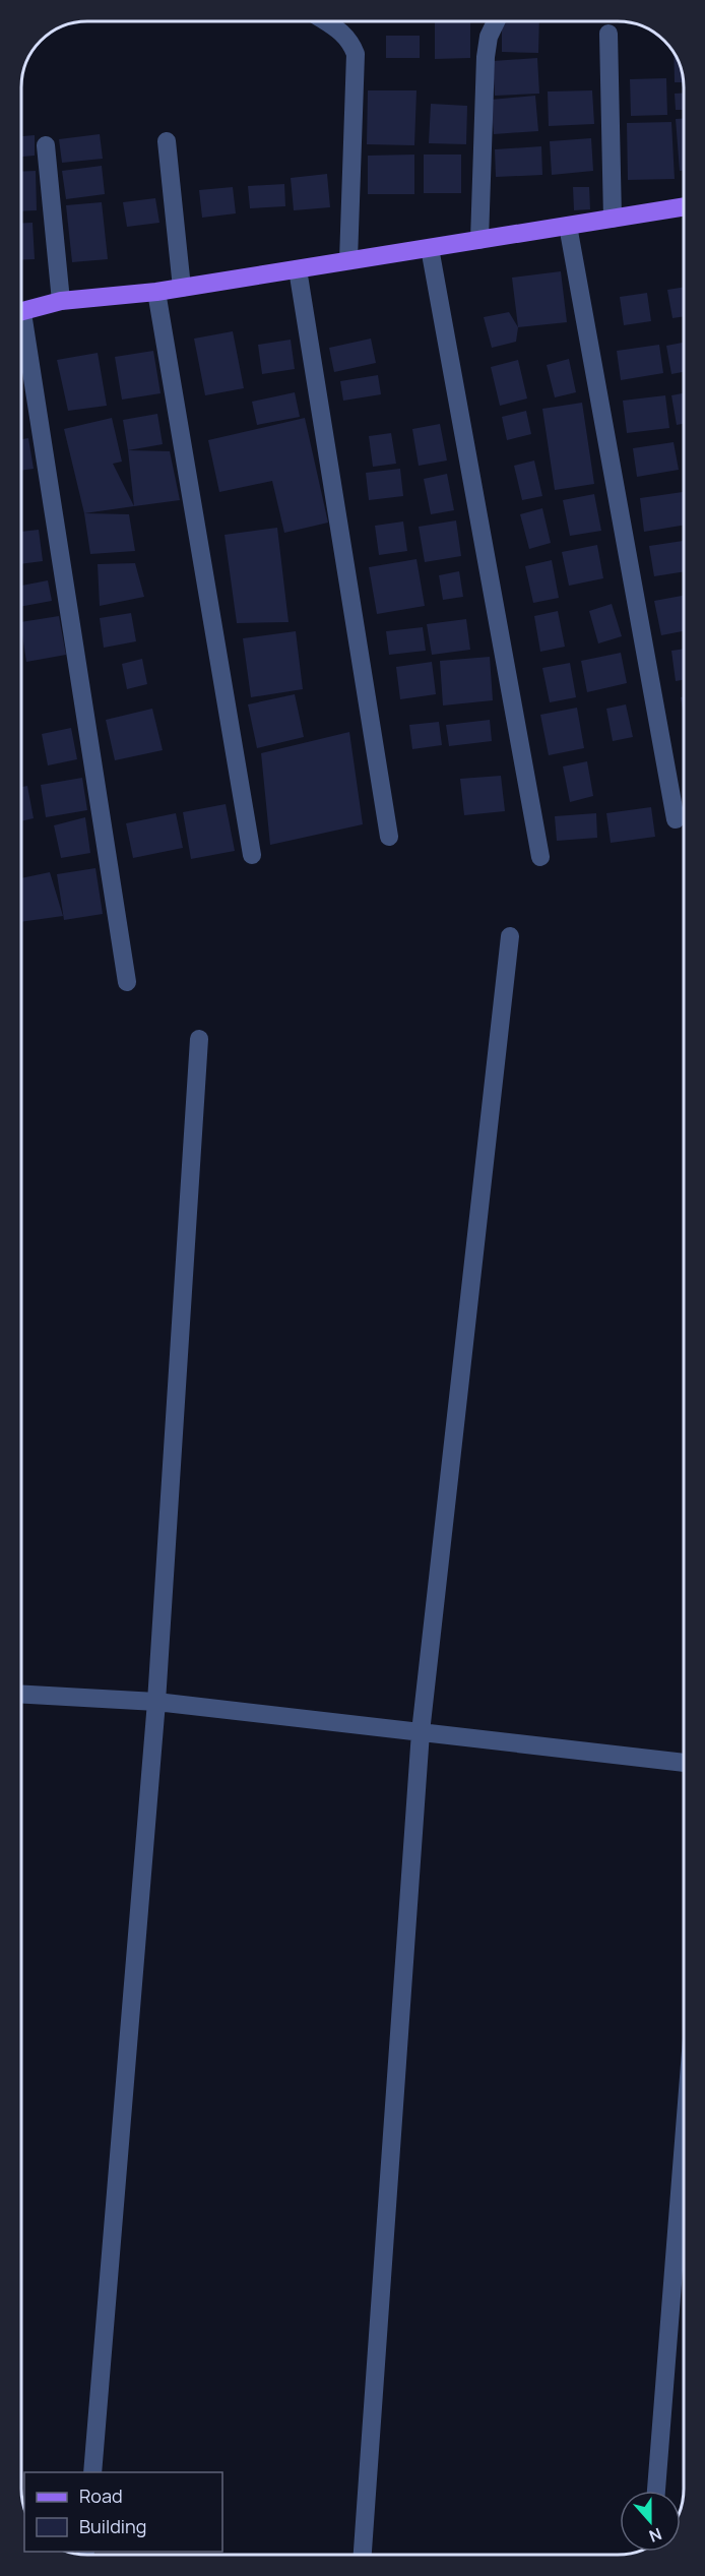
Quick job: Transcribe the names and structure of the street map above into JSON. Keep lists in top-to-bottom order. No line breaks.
{"legend":["Road","Building"],"north":"bottom"}
